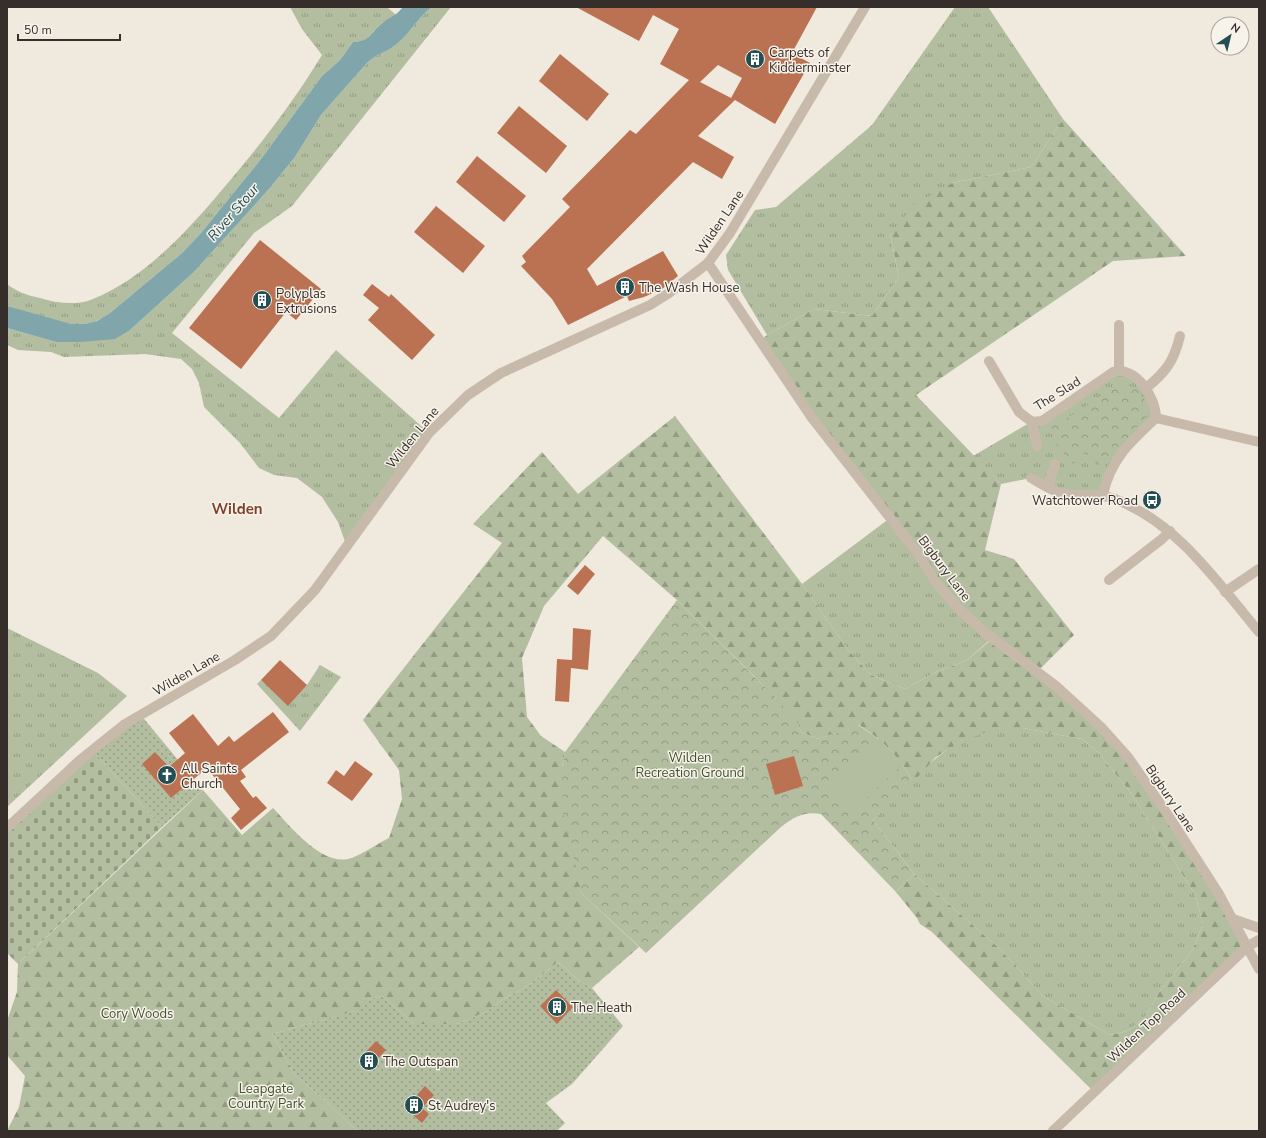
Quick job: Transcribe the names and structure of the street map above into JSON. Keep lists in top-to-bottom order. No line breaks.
{"streets":{"street":["Wilden Lane","The Slad","Bigbury Lane","Wilden Top Road"]},"crossings":[["Wilden Lane","Bigbury Lane"],["Bigbury Lane","Wilden Top Road"]],"districts":["Wilden"],"water":["River Stour"],"parks":["Wilden Recreation Ground","Cory Woods","Leapgate Country Park"],"places":{"building":["Carpets of Kidderminster","The Wash House","Polyplas Extrusions","The Heath","The Outspan","St Audrey's"],"bus stop":["Watchtower Road"],"church":["All Saints Church"]},"scale_bar":"50 m","north":"top right"}
